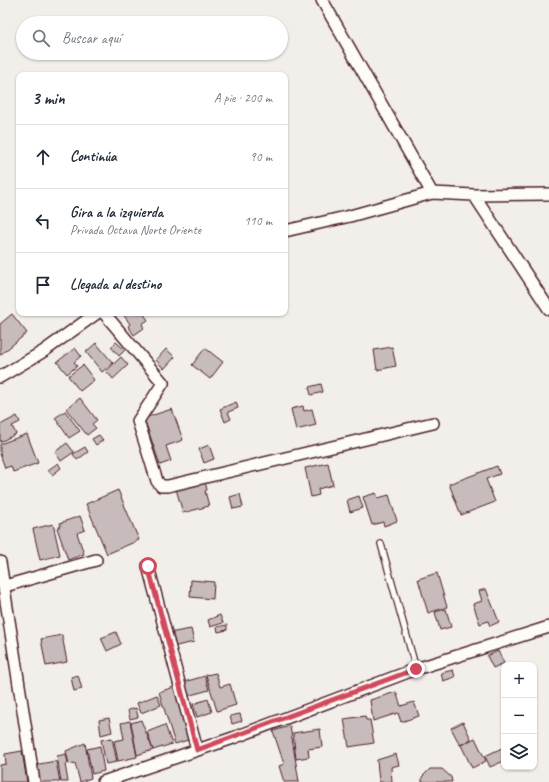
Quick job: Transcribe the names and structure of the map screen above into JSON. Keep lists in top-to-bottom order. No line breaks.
{"page":{"search":"Buscar aquí","heading":["3 min","A pie · 200 m"],"list":[["Continúa","90 m"],["Gira a la izquierda","Privada Octava Norte Oriente","110 m"],"Llegada al destino"],"map_buttons":["+","−"]}}
